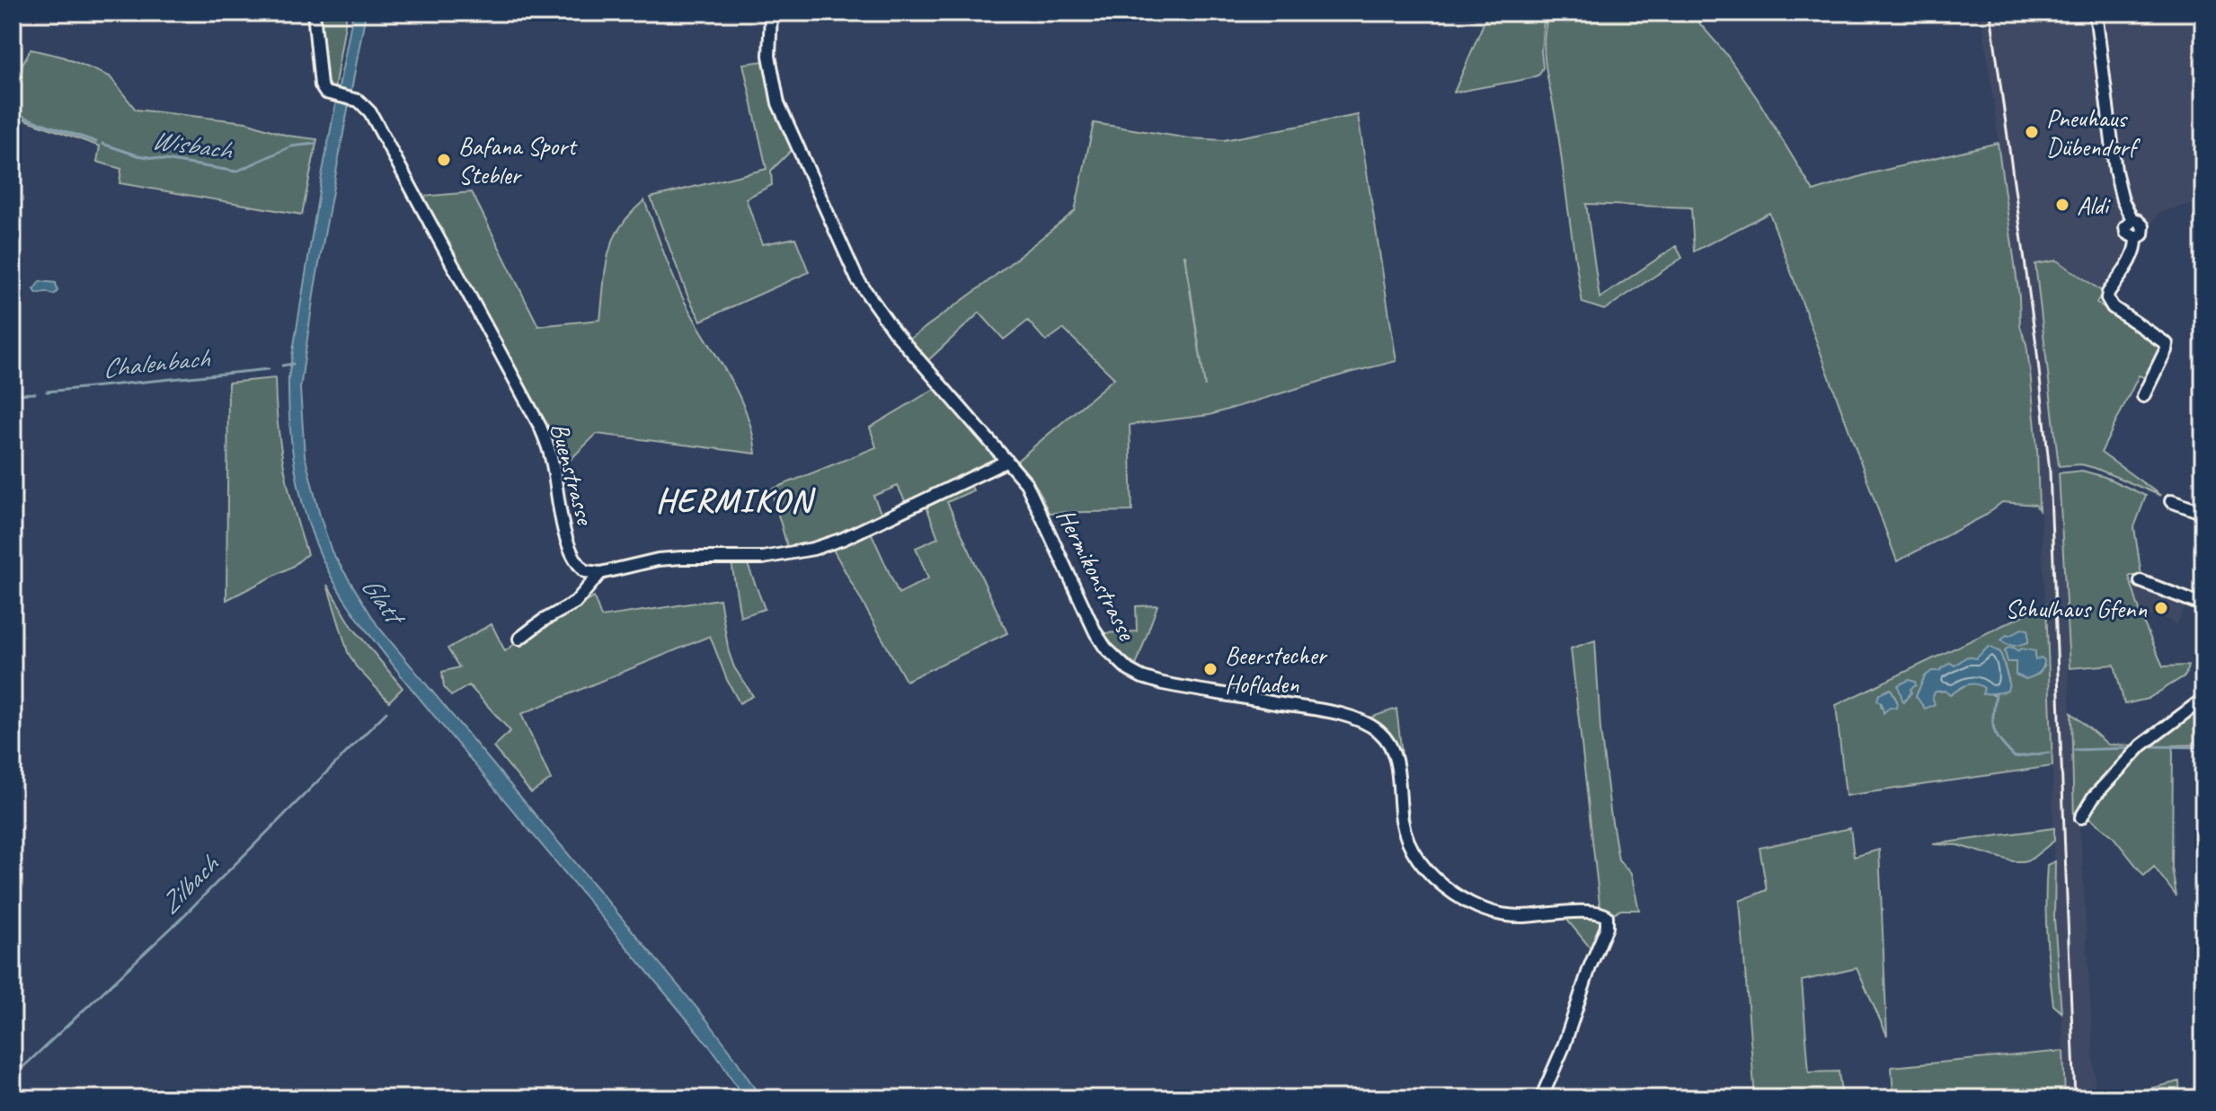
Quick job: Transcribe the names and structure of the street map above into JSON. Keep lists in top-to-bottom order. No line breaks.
{"streets":{"street":["Buenstrasse","Hermikonstrasse"]},"districts":["HERMIKON"],"water":["Wisbach","Chalenbach","Glatt","Zilbach"],"places":["Pneuhaus Dübendorf","Bafana Sport Stebler","Aldi","Schulhaus Gfenn","Beerstecher Hofladen"]}
